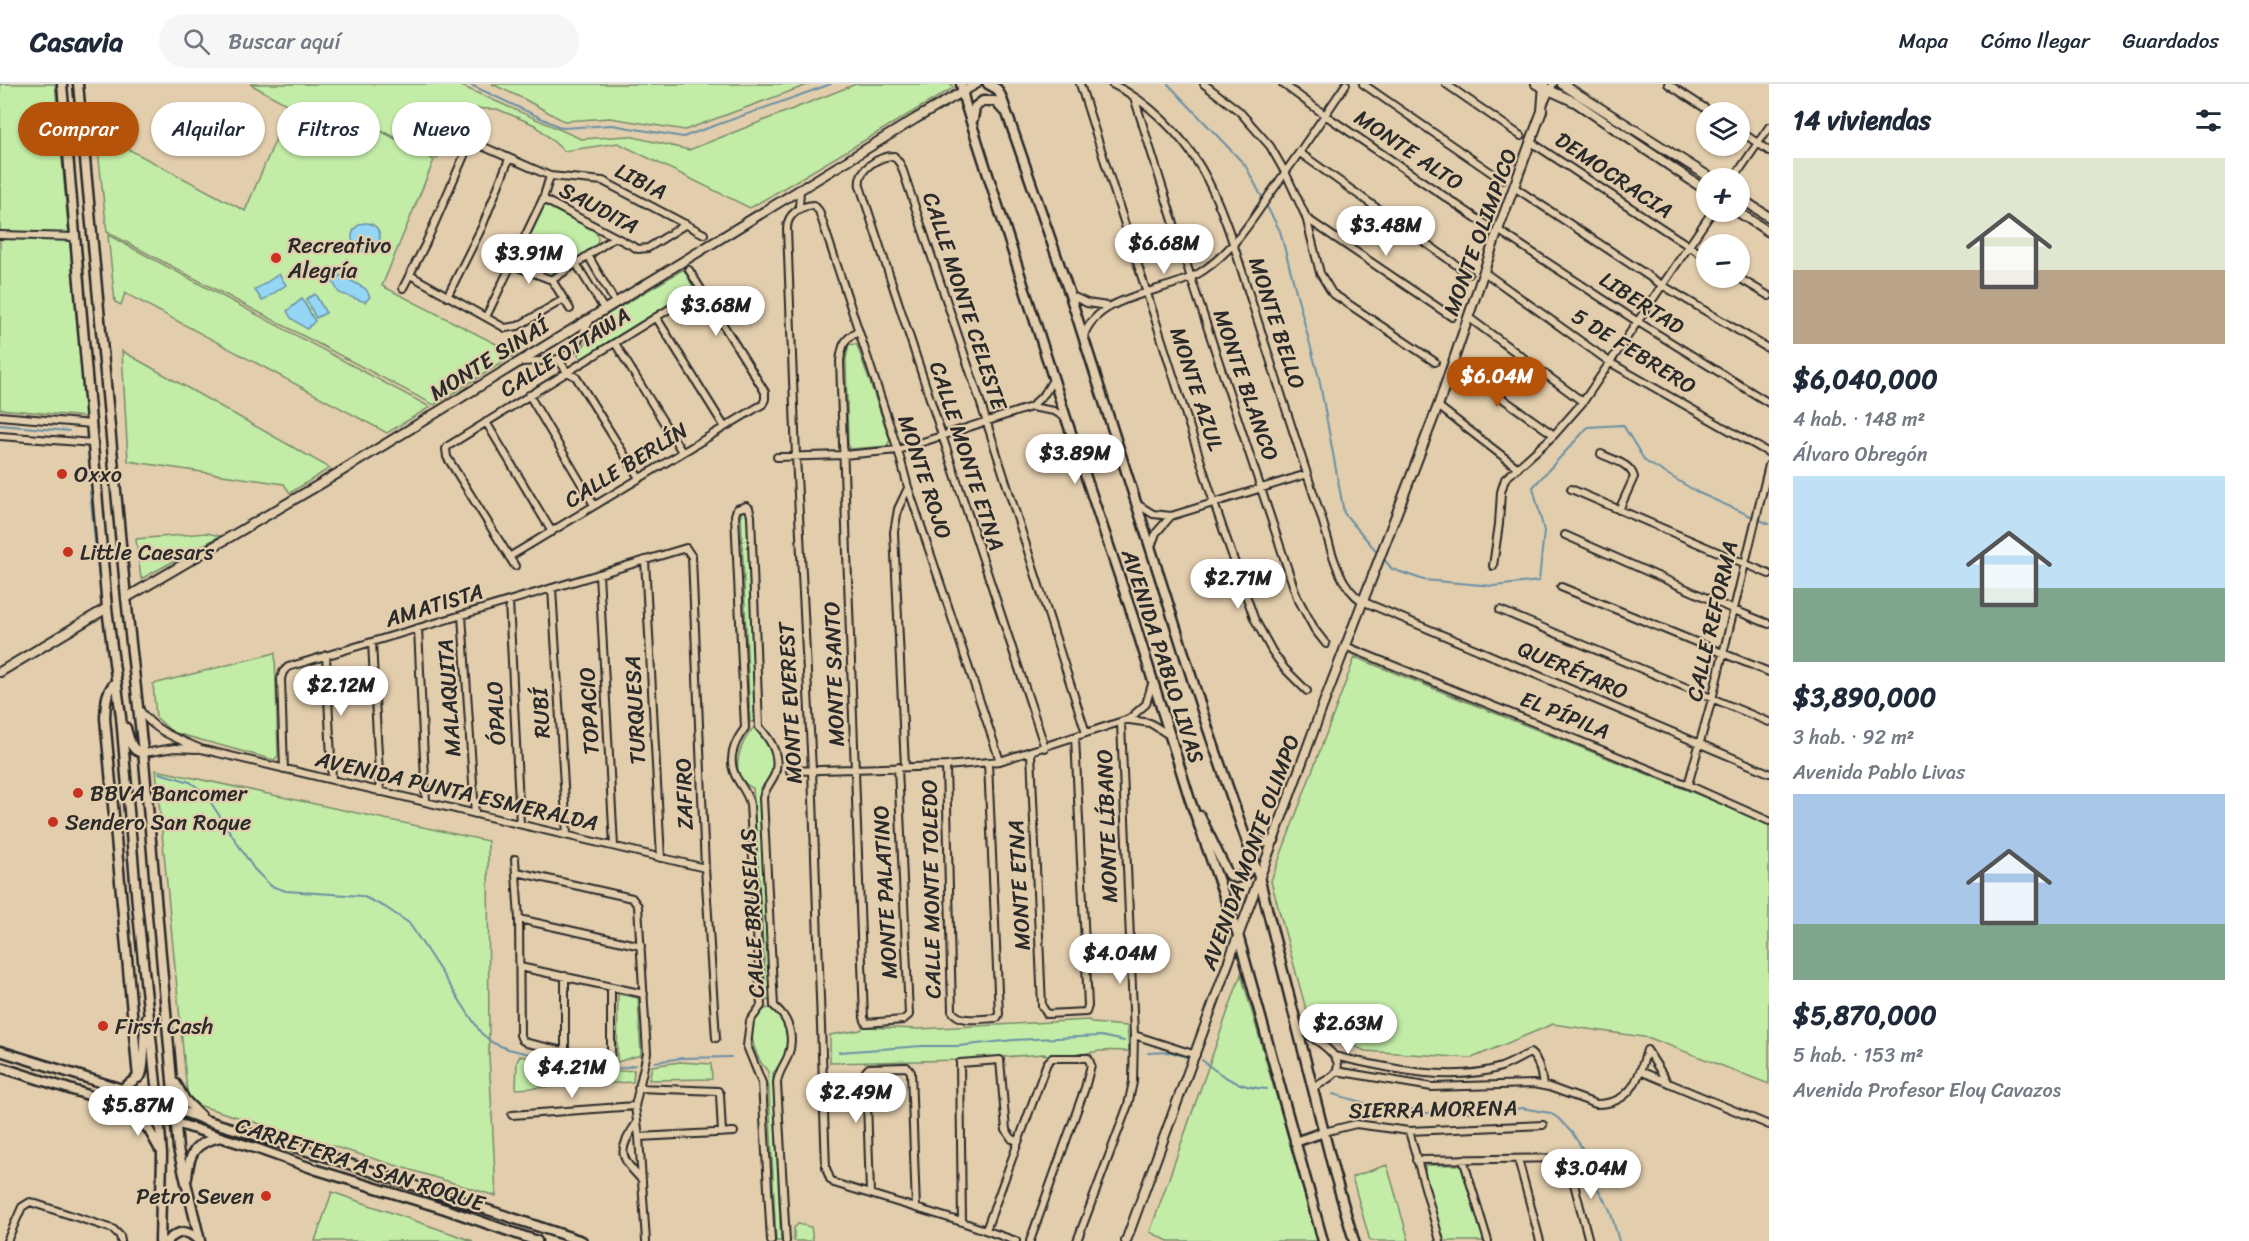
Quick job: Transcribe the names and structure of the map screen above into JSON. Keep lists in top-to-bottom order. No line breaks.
{"streets":{"main road":["AVENIDA PABLO LIVAS","CARRETERA A SAN ROQUE"],"street":["MONTE ALTO","DEMOCRACIA","LIBIA","SAUDITA","MONTE OLIMPICO","CALLE MONTE CELESTE","LIBERTAD","MONTE BELLO","5 DE FEBRERO","CALLE OTTAWA","MONTE SINAÍ","MONTE BLANCO","MONTE AZUL","CALLE MONTE ETNA","CALLE BERLÍN","MONTE ROJO","AMATISTA","CALLE REFORMA","QUERÉTARO","MONTE SANTO","MALAQUITA","MONTE EVEREST","TURQUESA","TOPACIO","ÓPALO","RUBÍ","EL PÍPILA","AVENIDA PUNTA ESMERALDA","ZAFIRO","MONTE LÍBANO","AVENIDA MONTE OLIMPO","MONTE ETNA","CALLE MONTE TOLEDO","MONTE PALATINO","CALLE BRUSELAS","SIERRA MORENA"]},"crossings":[["DEMOCRACIA","MONTE OLIMPICO"],["LIBIA","SAUDITA"],["MONTE OLIMPICO","LIBERTAD"],["MONTE OLIMPICO","5 DE FEBRERO"],["MONTE OLIMPICO","AVENIDA MONTE OLIMPO"],["CALLE MONTE CELESTE","CALLE MONTE ETNA"],["MONTE BELLO","MONTE BLANCO"],["MONTE BELLO","QUERÉTARO"],["MONTE BELLO","AVENIDA MONTE OLIMPO"],["CALLE OTTAWA","CALLE BERLÍN"],["MONTE SINAÍ","AVENIDA PABLO LIVAS"],["MONTE ROJO","MONTE SANTO"],["MONTE ROJO","MONTE EVEREST"],["MONTE ROJO","MONTE PALATINO"],["AMATISTA","MALAQUITA"],["AMATISTA","TURQUESA"],["AMATISTA","TOPACIO"],["AMATISTA","ÓPALO"],["AMATISTA","RUBÍ"],["AMATISTA","AVENIDA PUNTA ESMERALDA"],["AMATISTA","ZAFIRO"],["CALLE REFORMA","QUERÉTARO"],["CALLE REFORMA","EL PÍPILA"],["AVENIDA PABLO LIVAS","AVENIDA MONTE OLIMPO"],["QUERÉTARO","AVENIDA MONTE OLIMPO"],["MONTE SANTO","MONTE PALATINO"],["MALAQUITA","AVENIDA PUNTA ESMERALDA"],["TURQUESA","AVENIDA PUNTA ESMERALDA"],["TOPACIO","AVENIDA PUNTA ESMERALDA"],["ÓPALO","AVENIDA PUNTA ESMERALDA"],["RUBÍ","AVENIDA PUNTA ESMERALDA"],["EL PÍPILA","AVENIDA MONTE OLIMPO"],["AVENIDA PUNTA ESMERALDA","ZAFIRO"]],"places":["Recreativo Alegría","Oxxo","Little Caesars","BBVA Bancomer","Sendero San Roque","First Cash","Petro Seven"],"page":{"header":"Casavia","search":"Buscar aquí","nav":["Mapa","Cómo llegar","Guardados"],"heading":"14 viviendas","map_buttons":["+","−"],"chip":["Comprar","Alquilar","Filtros","Nuevo"],"list":[{"name":"$6,040,000","note":"4 hab. · 148 m² · Álvaro Obregón"},{"name":"$3,890,000","note":"3 hab. · 92 m² · Avenida Pablo Livas"},{"name":"$5,870,000","note":"5 hab. · 153 m² · Avenida Profesor Eloy Cavazos"}],"price":["$3.48M","$6.68M","$3.91M","$3.68M","$6.04M","$3.89M","$2.71M","$2.12M","$4.04M","$2.63M","$4.21M","$2.49M","$5.87M","$3.04M"]}}
